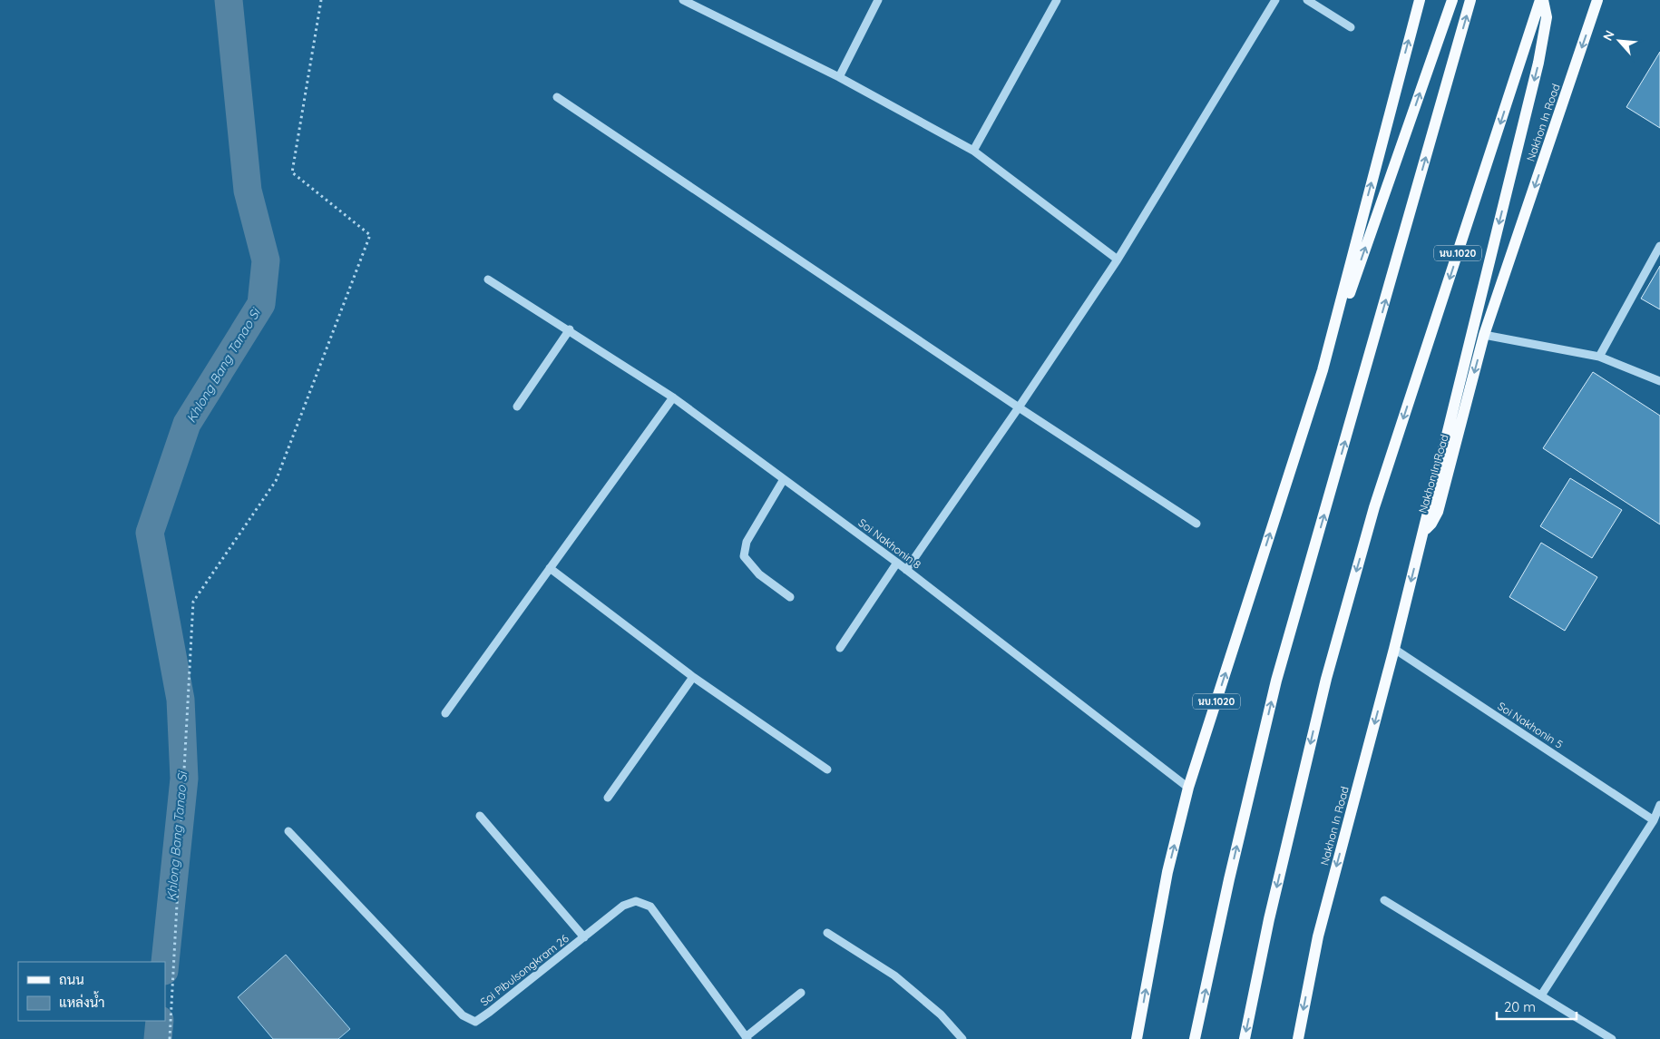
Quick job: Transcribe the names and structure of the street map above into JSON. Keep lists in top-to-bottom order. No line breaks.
{"streets":{"main road":["Nakhon In Road","นบ.1020"],"street":["Soi Nakhonin 8","Soi Nakhonin 5","Soi Pibulsongkram 26"]},"crossings":[["Nakhon In Road","Soi Nakhonin 5"],["นบ.1020","Soi Nakhonin 8"]],"water":["Khlong Bang Tanao Si"],"legend":["ถนน","แหล่งน้ำ"],"scale_bar":"20 m","north":"top left"}
